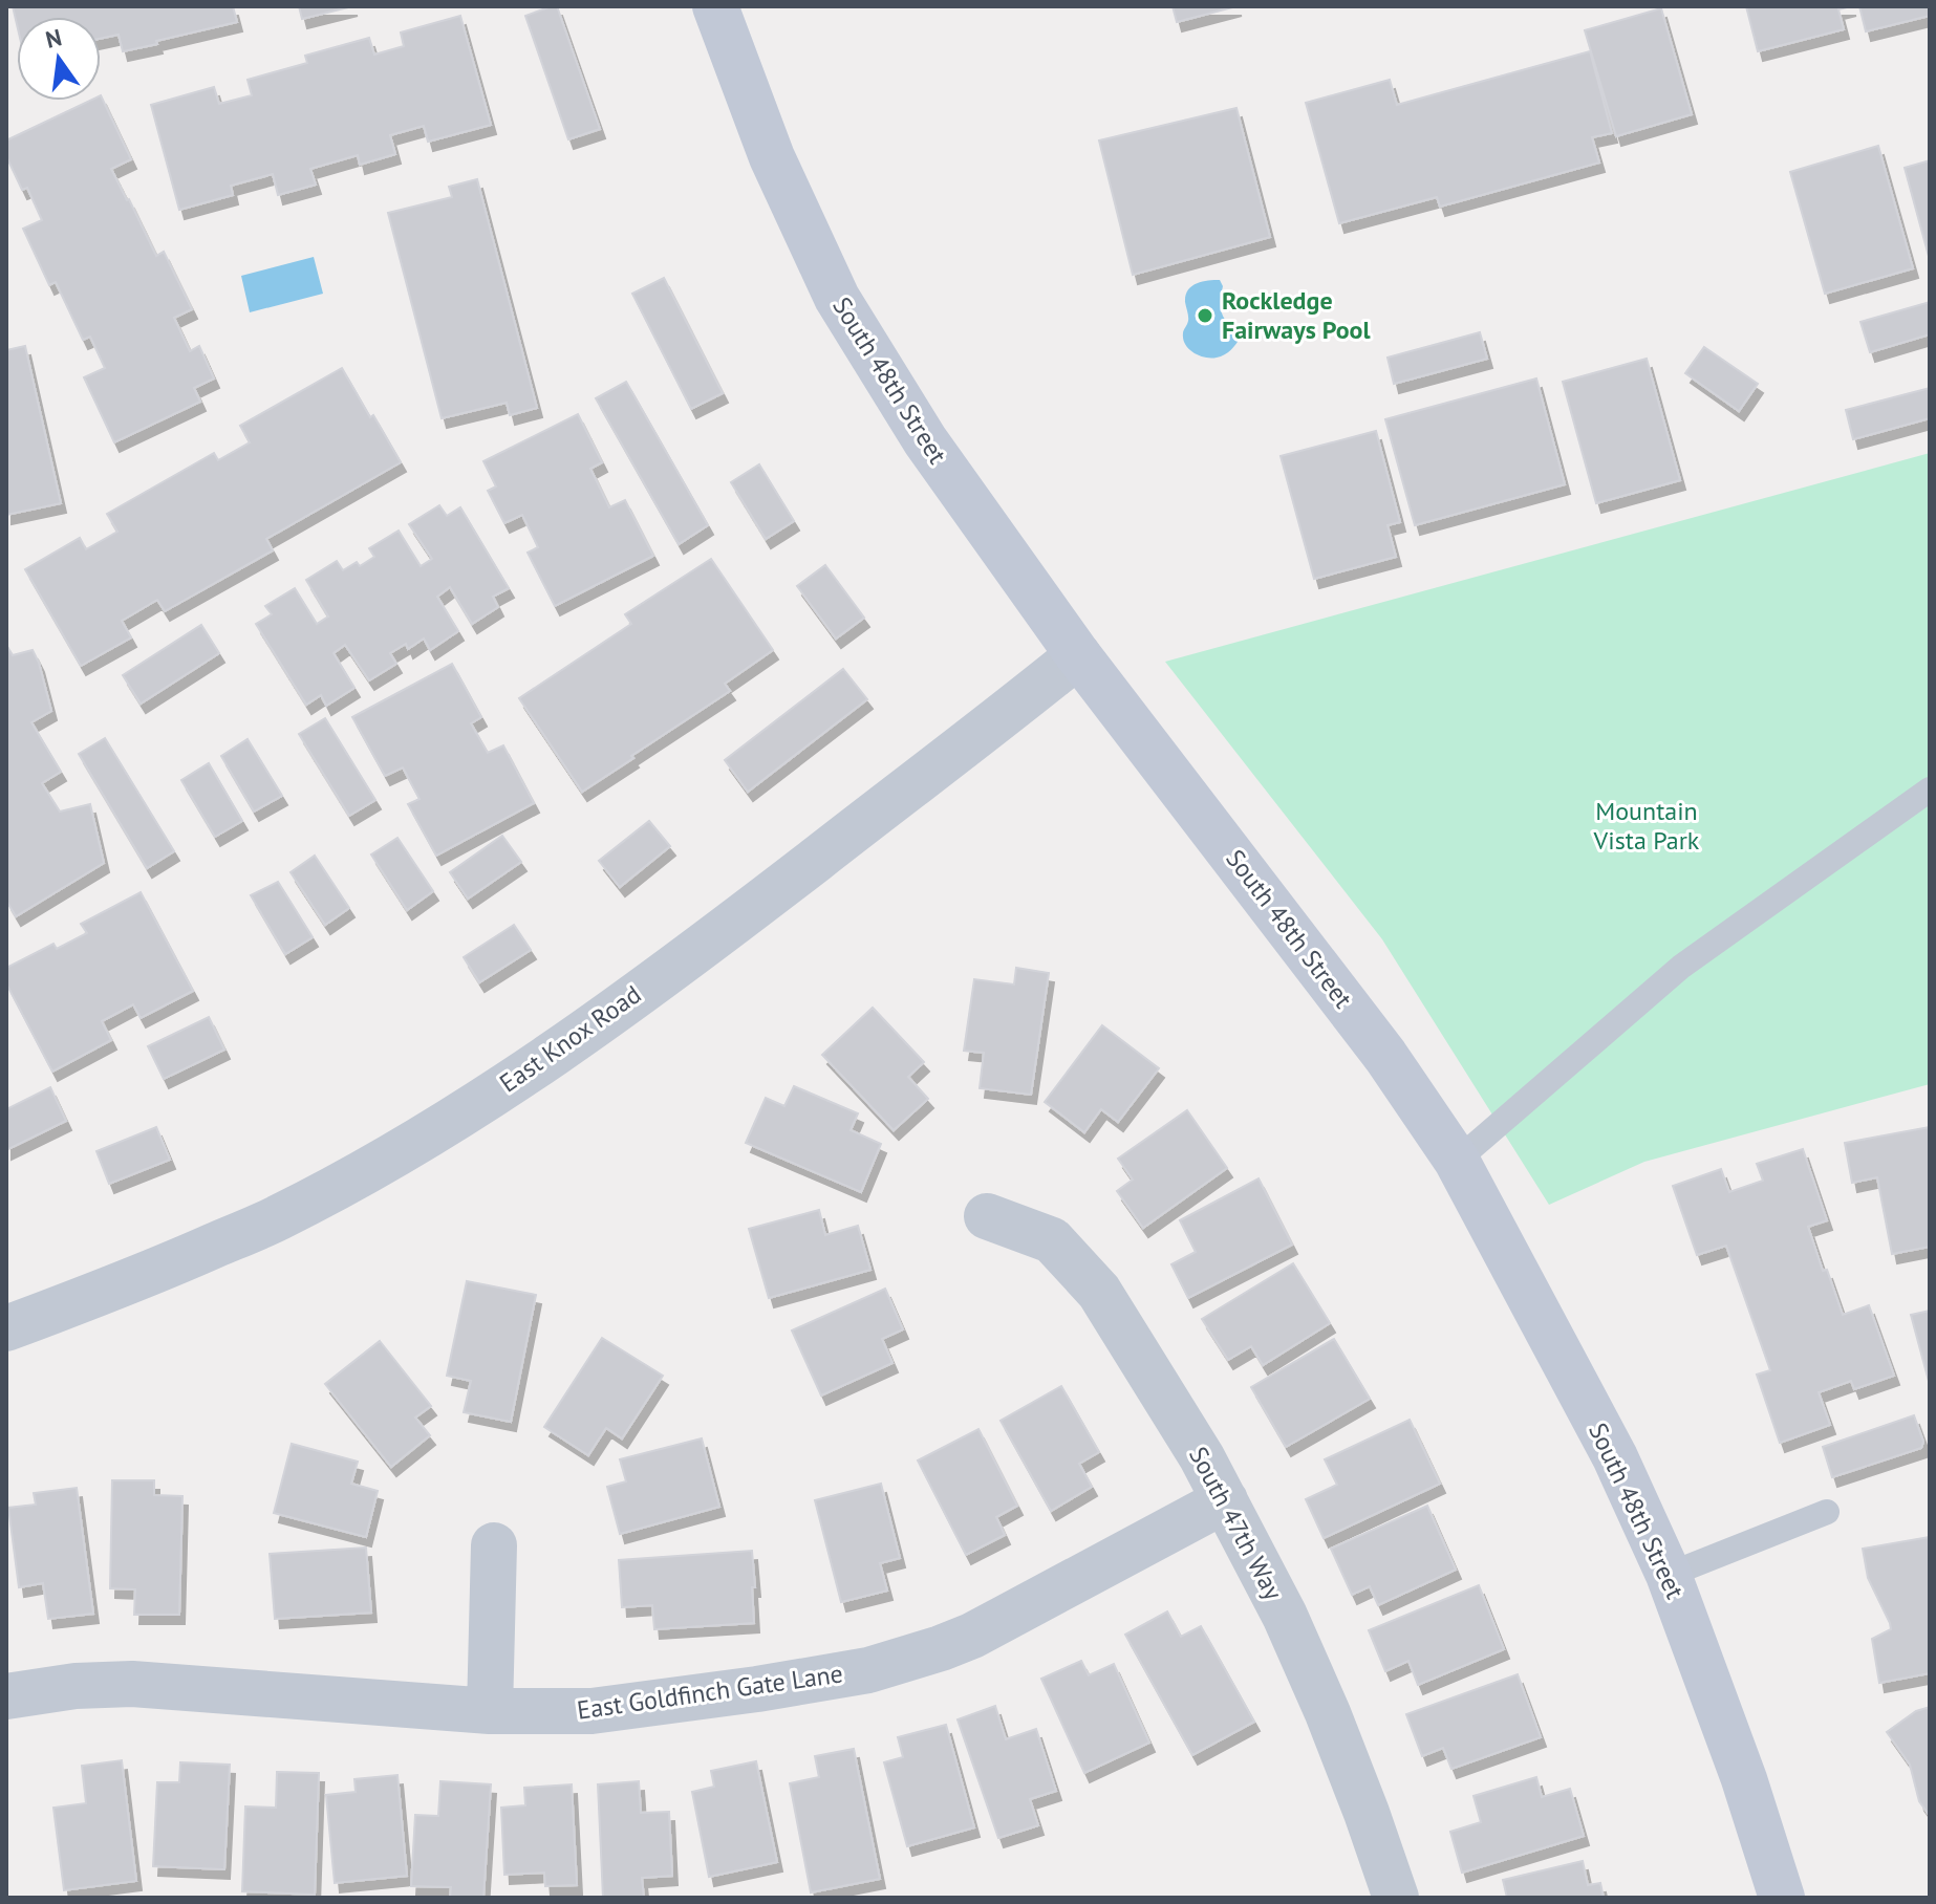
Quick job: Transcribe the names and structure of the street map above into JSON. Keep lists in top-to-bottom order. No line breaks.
{"streets":{"main road":["South 48th Street"],"street":["East Knox Road","South 47th Way","East Goldfinch Gate Lane"]},"crossings":[["South 48th Street","East Knox Road"],["South 47th Way","East Goldfinch Gate Lane"]],"parks":["Mountain Vista Park"],"places":["Rockledge Fairways Pool"],"north":"top"}
